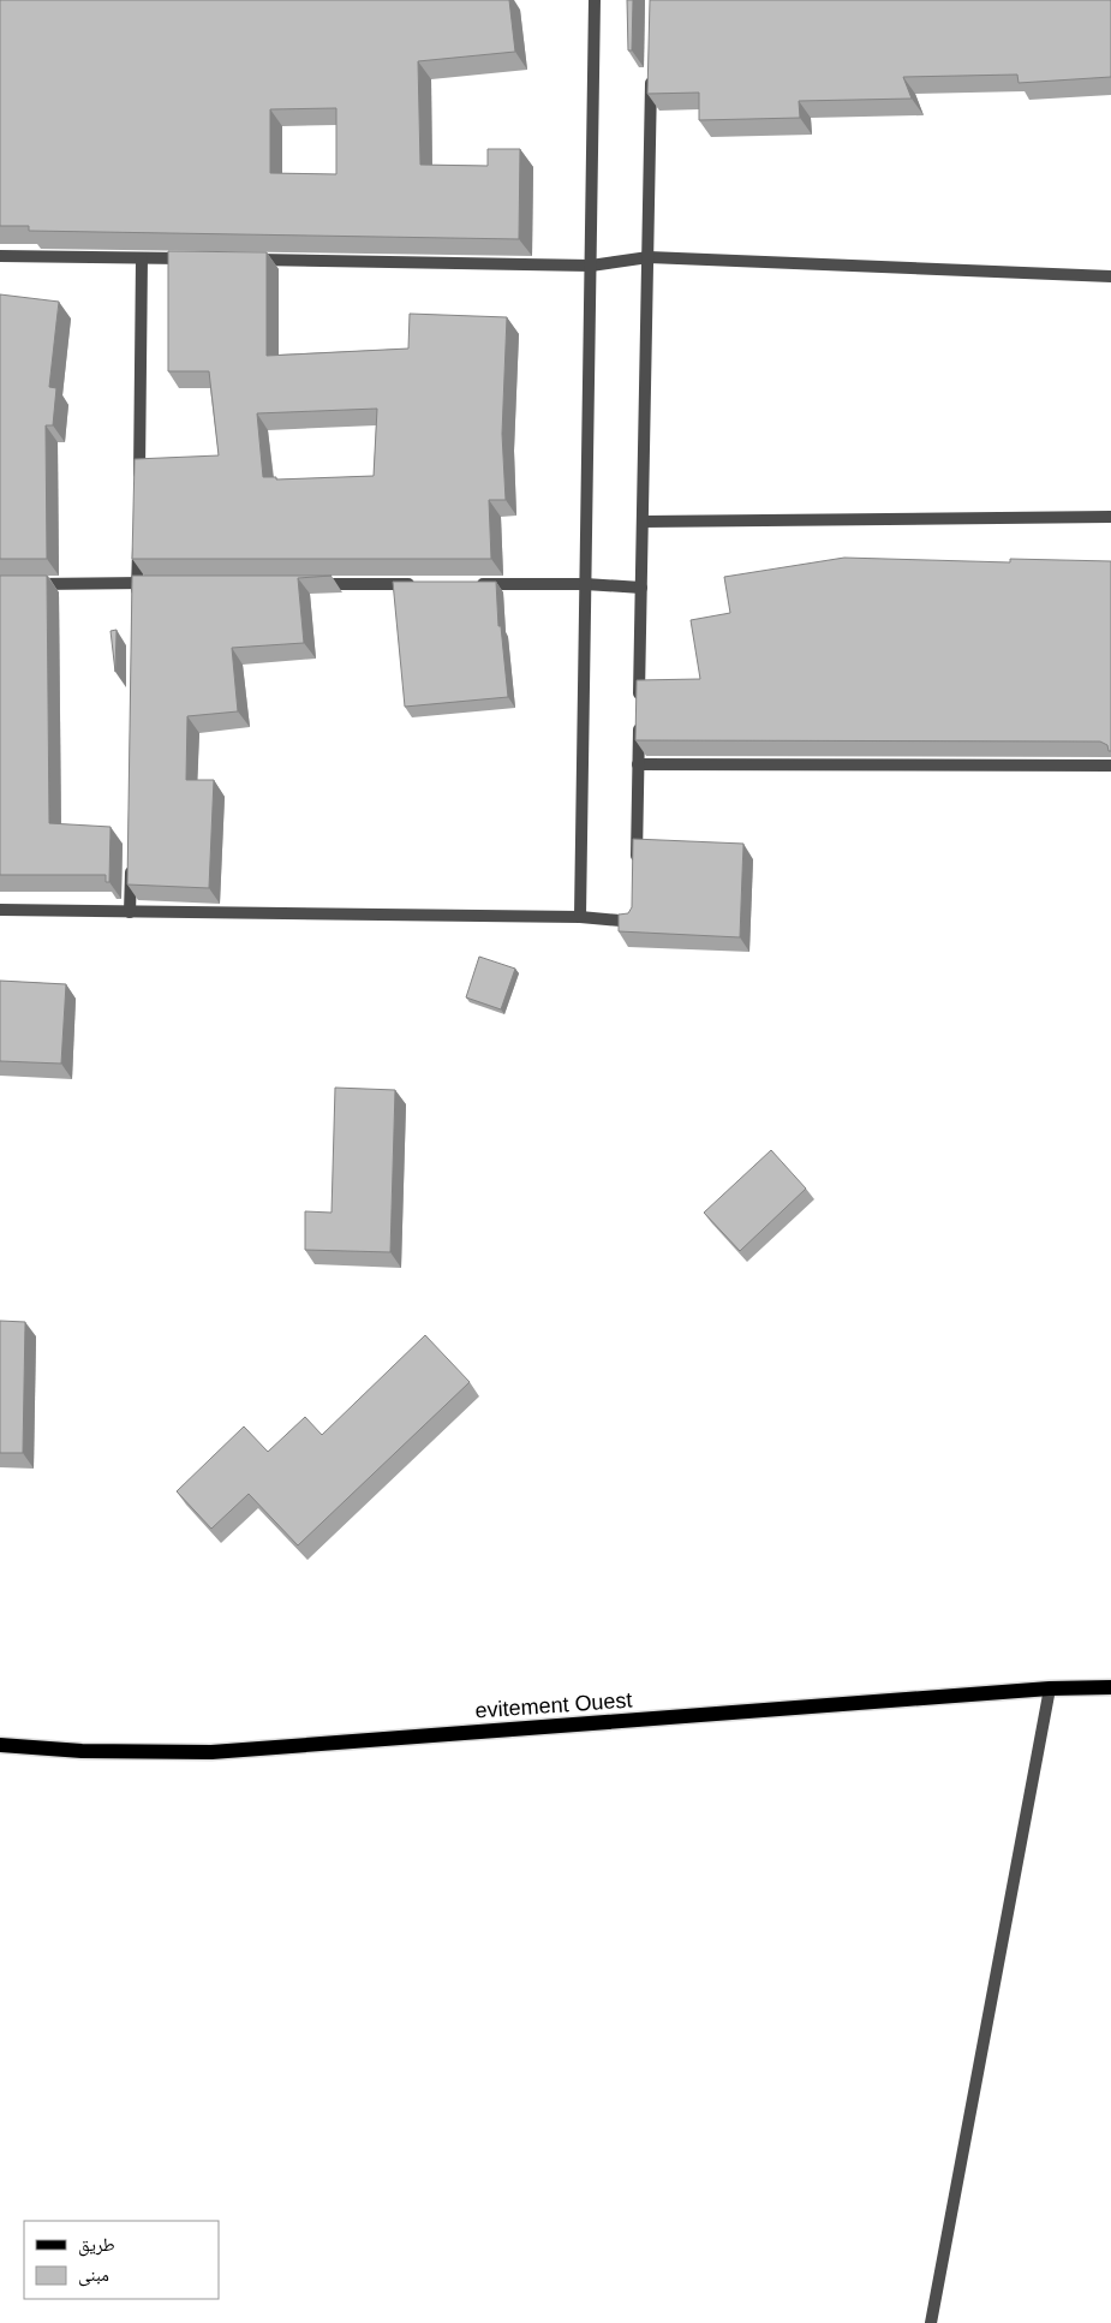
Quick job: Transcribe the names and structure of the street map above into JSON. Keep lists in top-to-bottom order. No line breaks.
{"streets":{"main road":["evitement Ouest"]},"legend":["طريق","مبنى"]}
